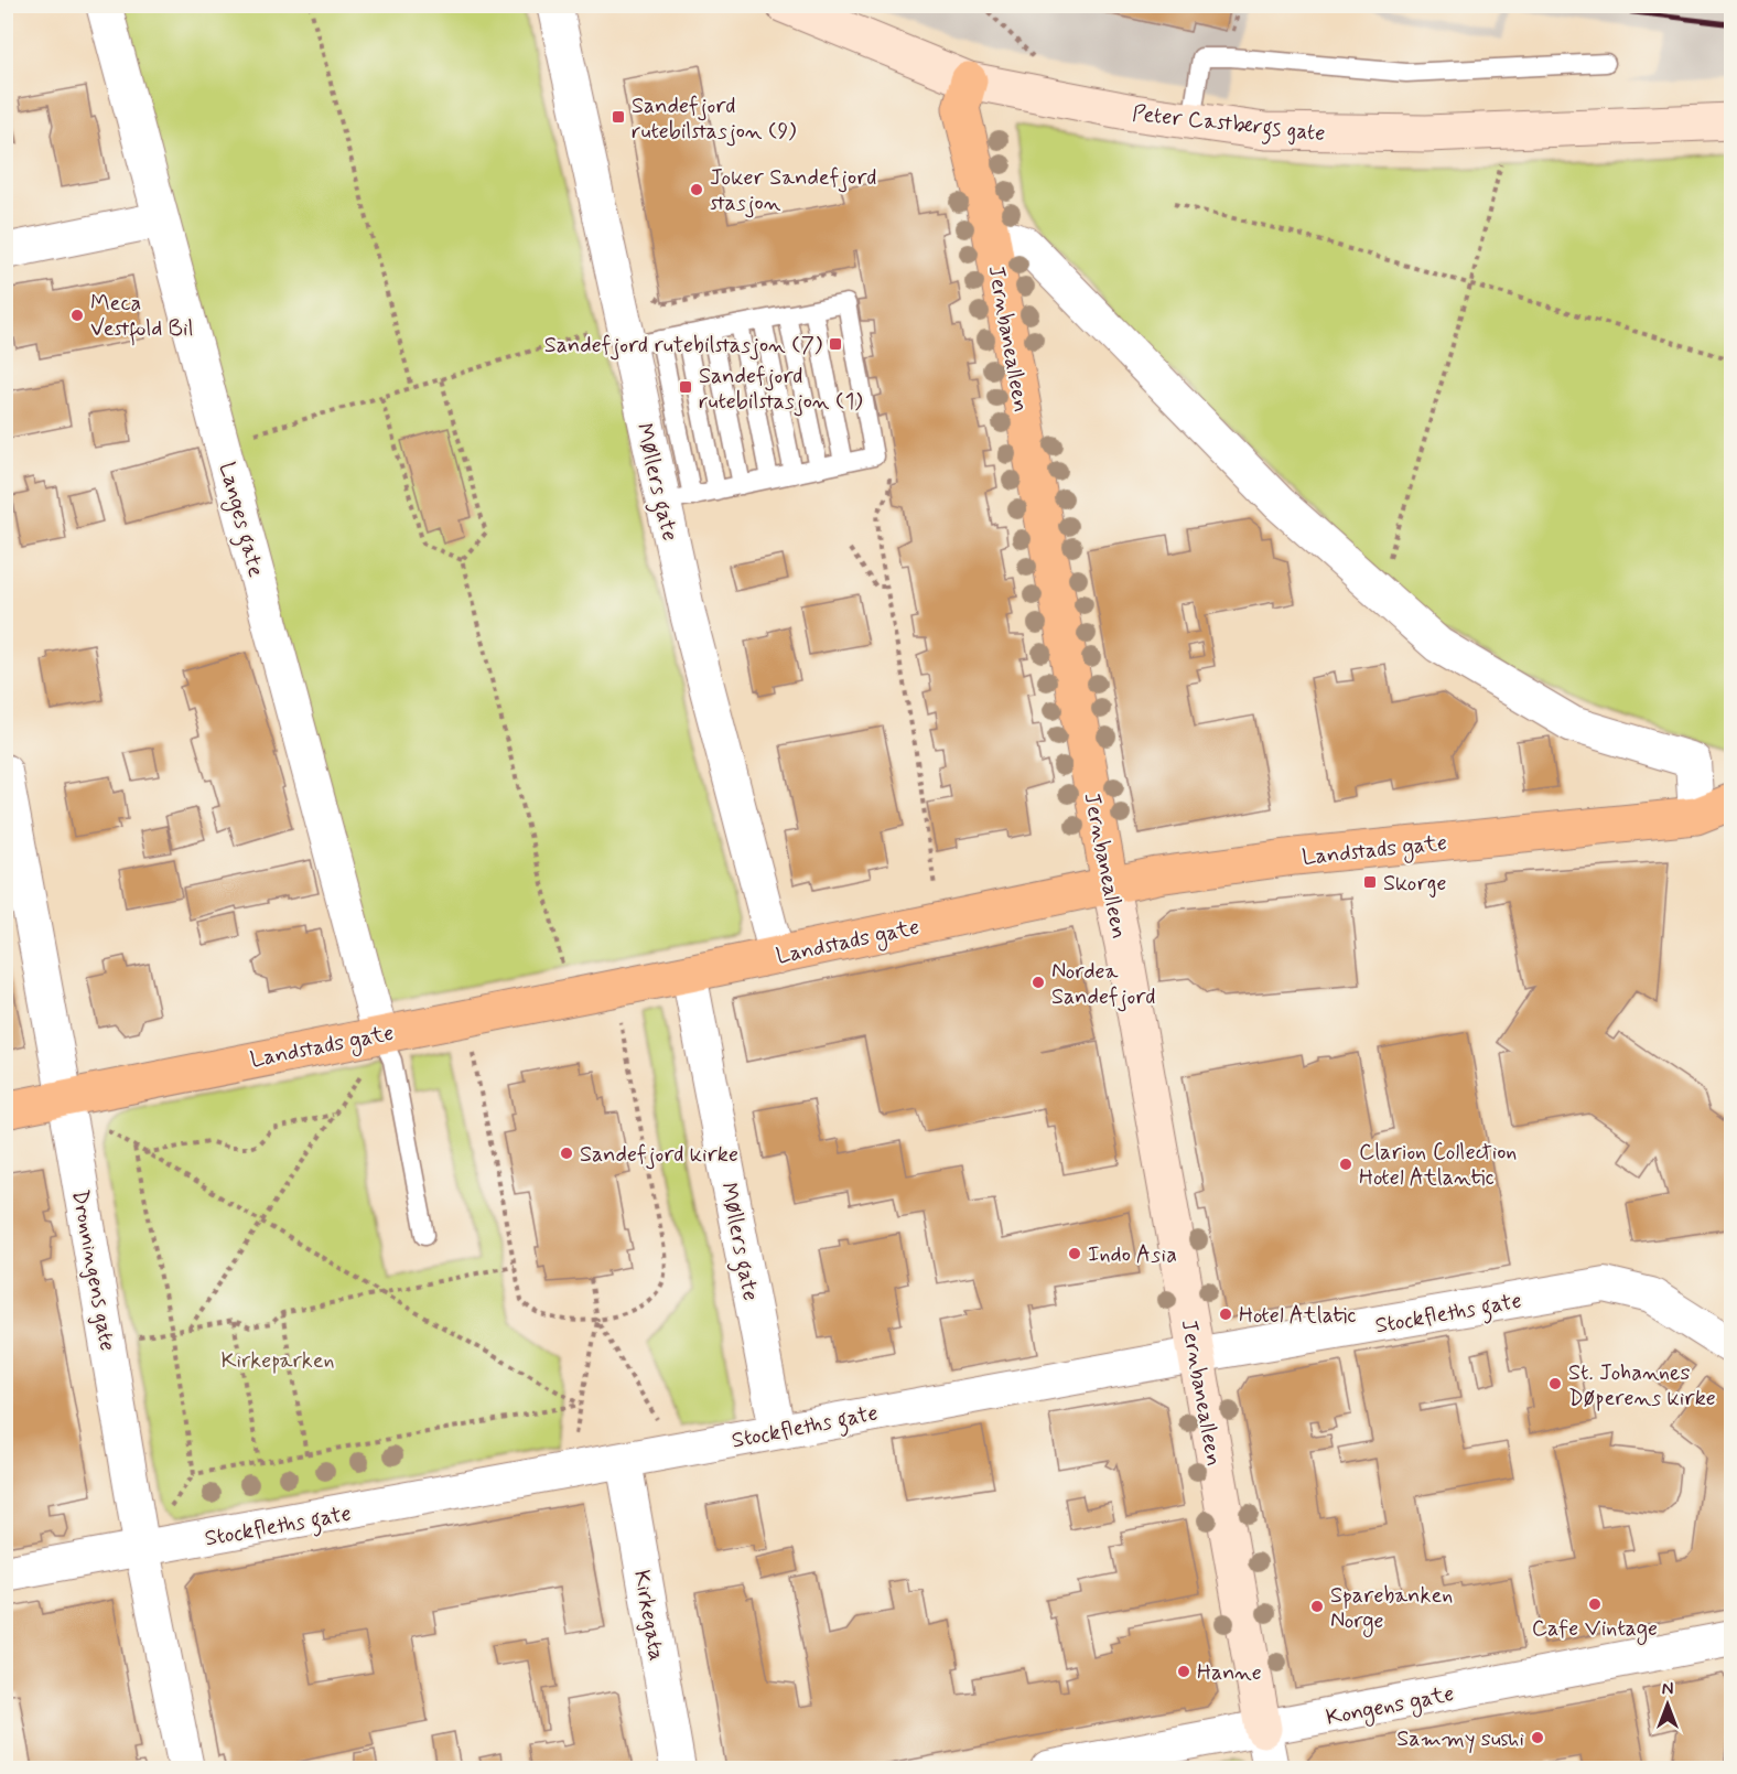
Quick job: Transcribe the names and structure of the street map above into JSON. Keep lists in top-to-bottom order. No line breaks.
{"streets":{"main road":["Jernbanealleen","Landstads gate"],"street":["Peter Castbergs gate","Møllers gate","Langes gate","Dronningens gate","Stockfleths gate","Kirkegata","Kongens gate"]},"crossings":[["Peter Castbergs gate","Jernbanealleen"],["Jernbanealleen","Landstads gate"],["Jernbanealleen","Stockfleths gate"],["Jernbanealleen","Kongens gate"],["Møllers gate","Landstads gate"],["Møllers gate","Stockfleths gate"],["Langes gate","Landstads gate"],["Landstads gate","Dronningens gate"],["Dronningens gate","Stockfleths gate"],["Stockfleths gate","Kirkegata"]],"parks":["Kirkeparken"],"places":{"transit":["Sandefjord rutebilstasjon (9)","Sandefjord rutebilstasjon (7)","Sandefjord rutebilstasjon (1)","Skorge"],"other":["Joker Sandefjord stasjon","Meca Vestfold Bil","Nordea Sandefjord","Sandefjord kirke","Clarion Collection Hotel Atlantic","Indo Asia","Hotel Atlatic","St. Johannes Døperens kirke","Cafe Vintage","Sparebanken Norge","Hanne","Sammy sushi"]},"north":"top"}
